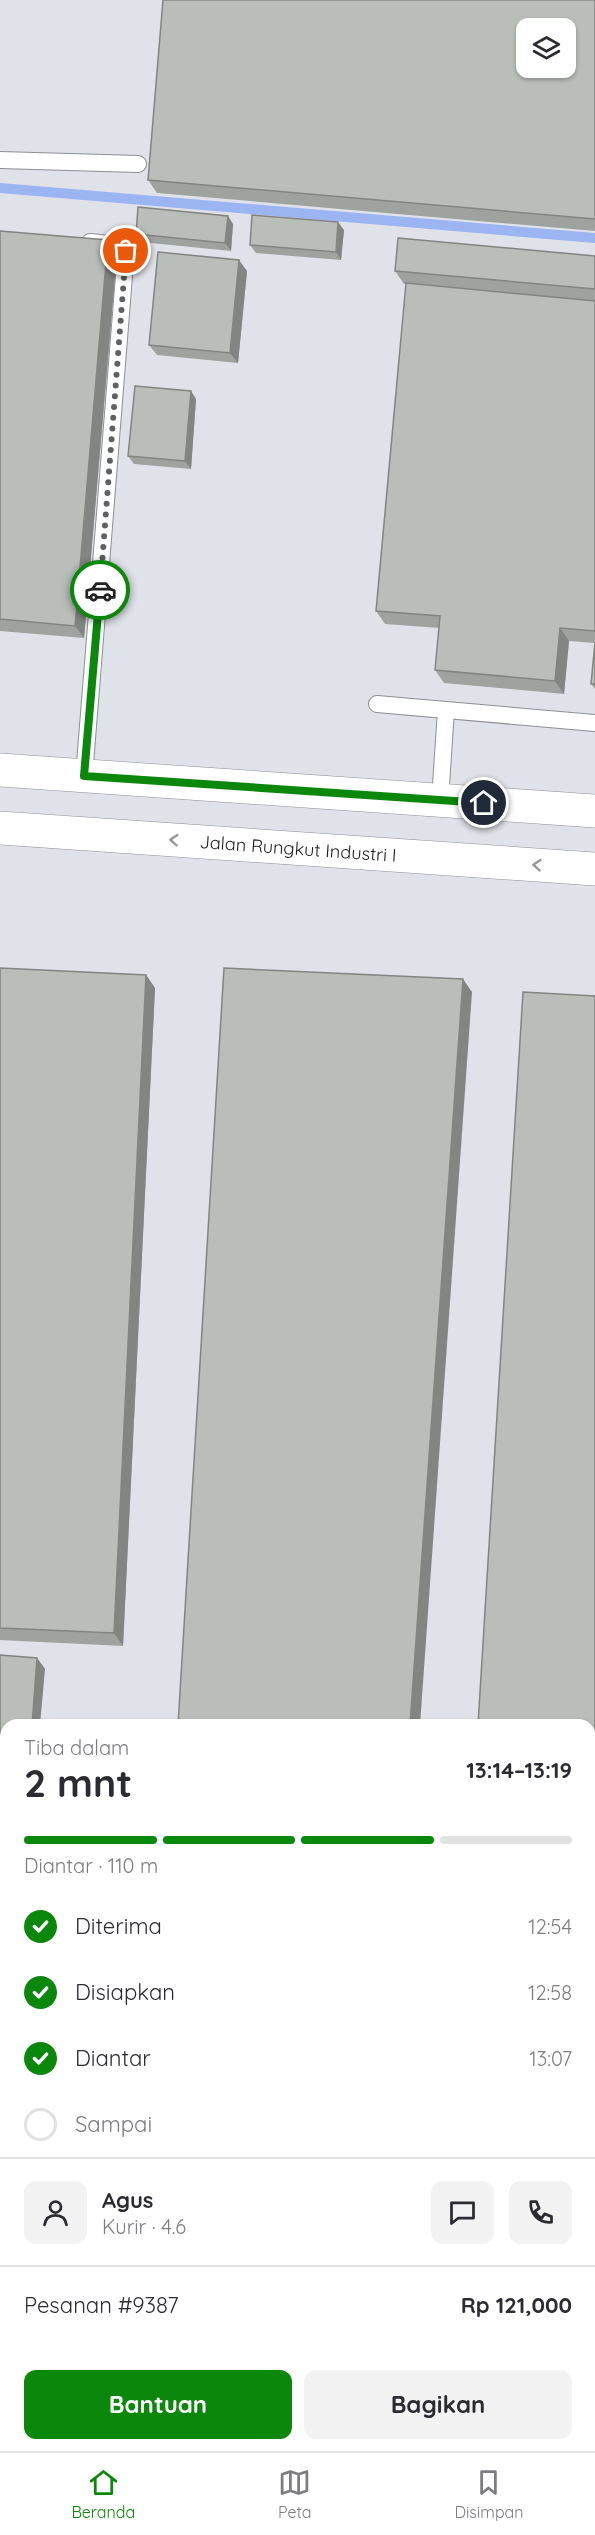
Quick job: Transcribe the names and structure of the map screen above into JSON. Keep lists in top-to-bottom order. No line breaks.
{"streets":{"street":["Jalan Rungkut Industri I"]},"page":{"heading":["2 mnt","Tiba dalam","13:14–13:19"],"panel":["Agus","Kurir · 4.6","Pesanan #9387","Rp 121,000"],"bar":"Diantar · 110 m","list":[["Diterima","12:54"],["Disiapkan","12:58"],["Diantar","13:07"],"Sampai"],"buttons":["Bantuan","Bagikan"],"tabs":["Beranda","Peta","Disimpan"]}}
